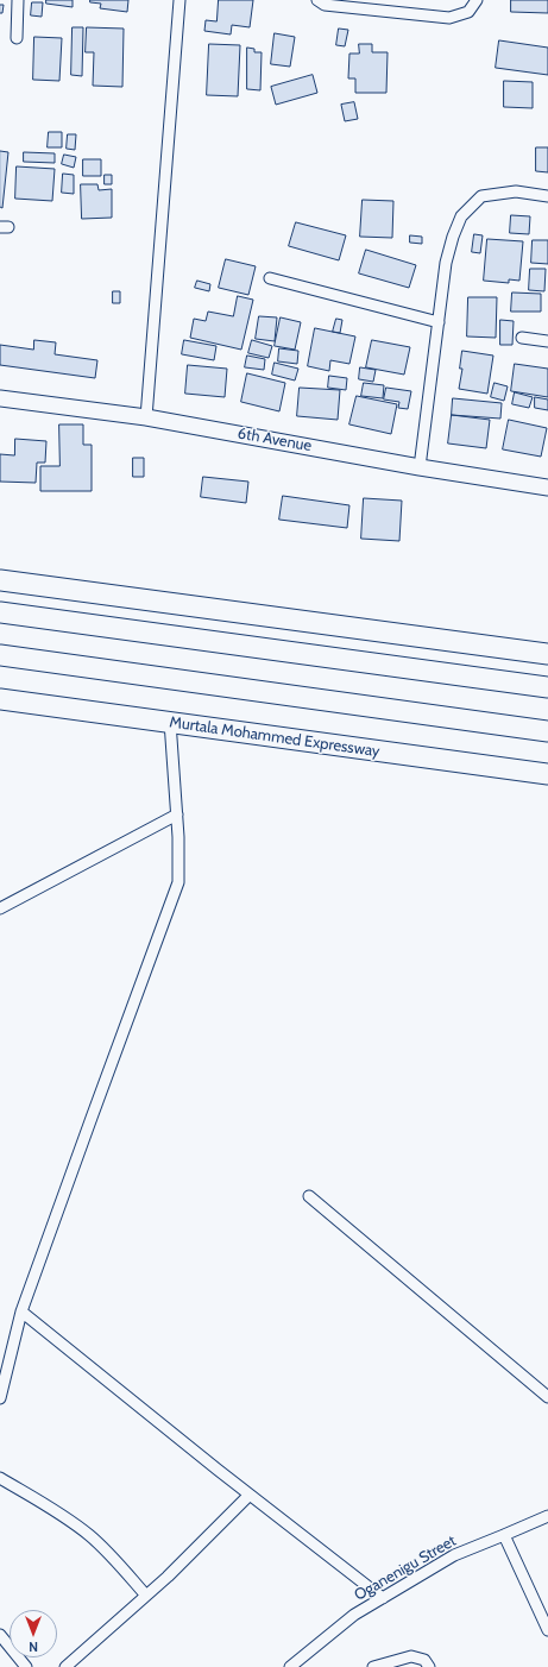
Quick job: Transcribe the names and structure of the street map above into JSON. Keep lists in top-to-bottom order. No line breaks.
{"streets":{"highway":["Murtala Mohammed Expressway"],"street":["6th Avenue","Oganenigu Street"]},"north":"bottom"}
